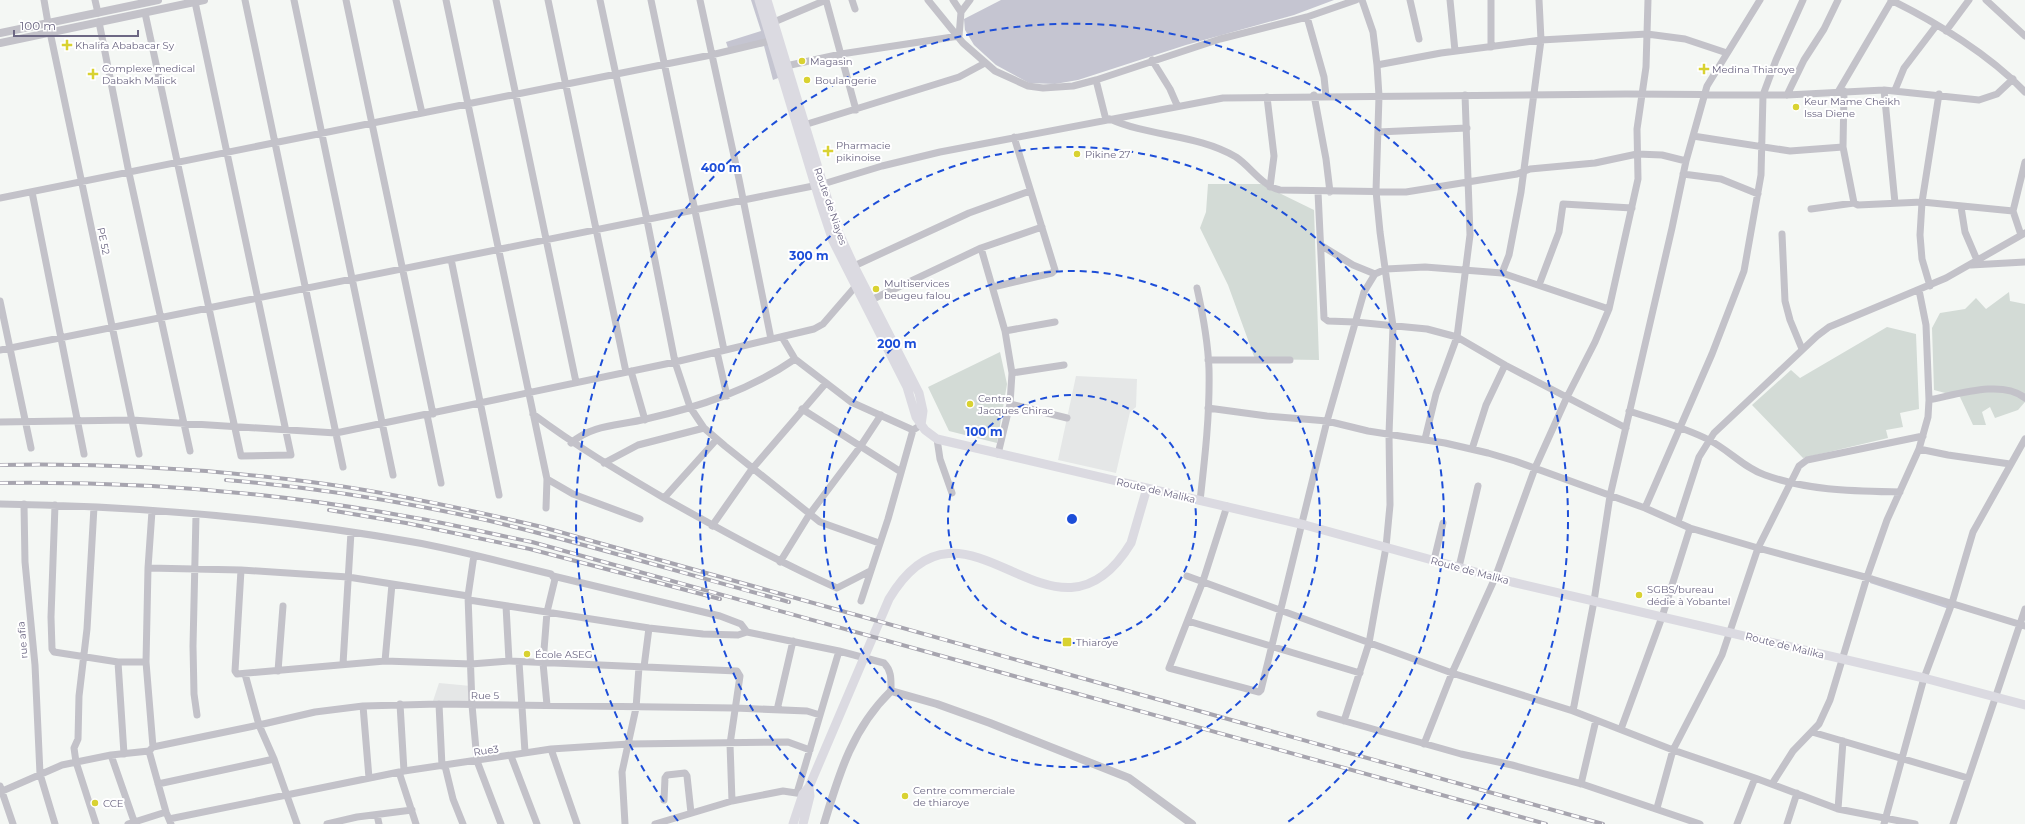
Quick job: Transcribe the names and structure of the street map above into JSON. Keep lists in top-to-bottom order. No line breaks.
{"streets":{"main road":["Route de Niayes","Route de Malika"],"street":["PE 52","rue afia","Rue 5","Rue3"]},"crossings":[["rue afia","Rue 5"]],"places":{"health":["Khalifa Ababacar Sy","Medina Thiaroye","Complexe medical Dabakh Malick","Pharmacie pikinoise"],"other":["Magasin","Boulangerie","Keur Mame Cheikh Issa Diene","Pikine 27","Multiservices beugeu falou","Centre Jacques Chirac","SGBS/bureau dédie à Yobantel","École ASEG","Centre commerciale de thiaroye","CCE"],"transit":["Thiaroye"]},"scale_bar":"100 m","rings":["400 m","300 m","200 m","100 m"]}
